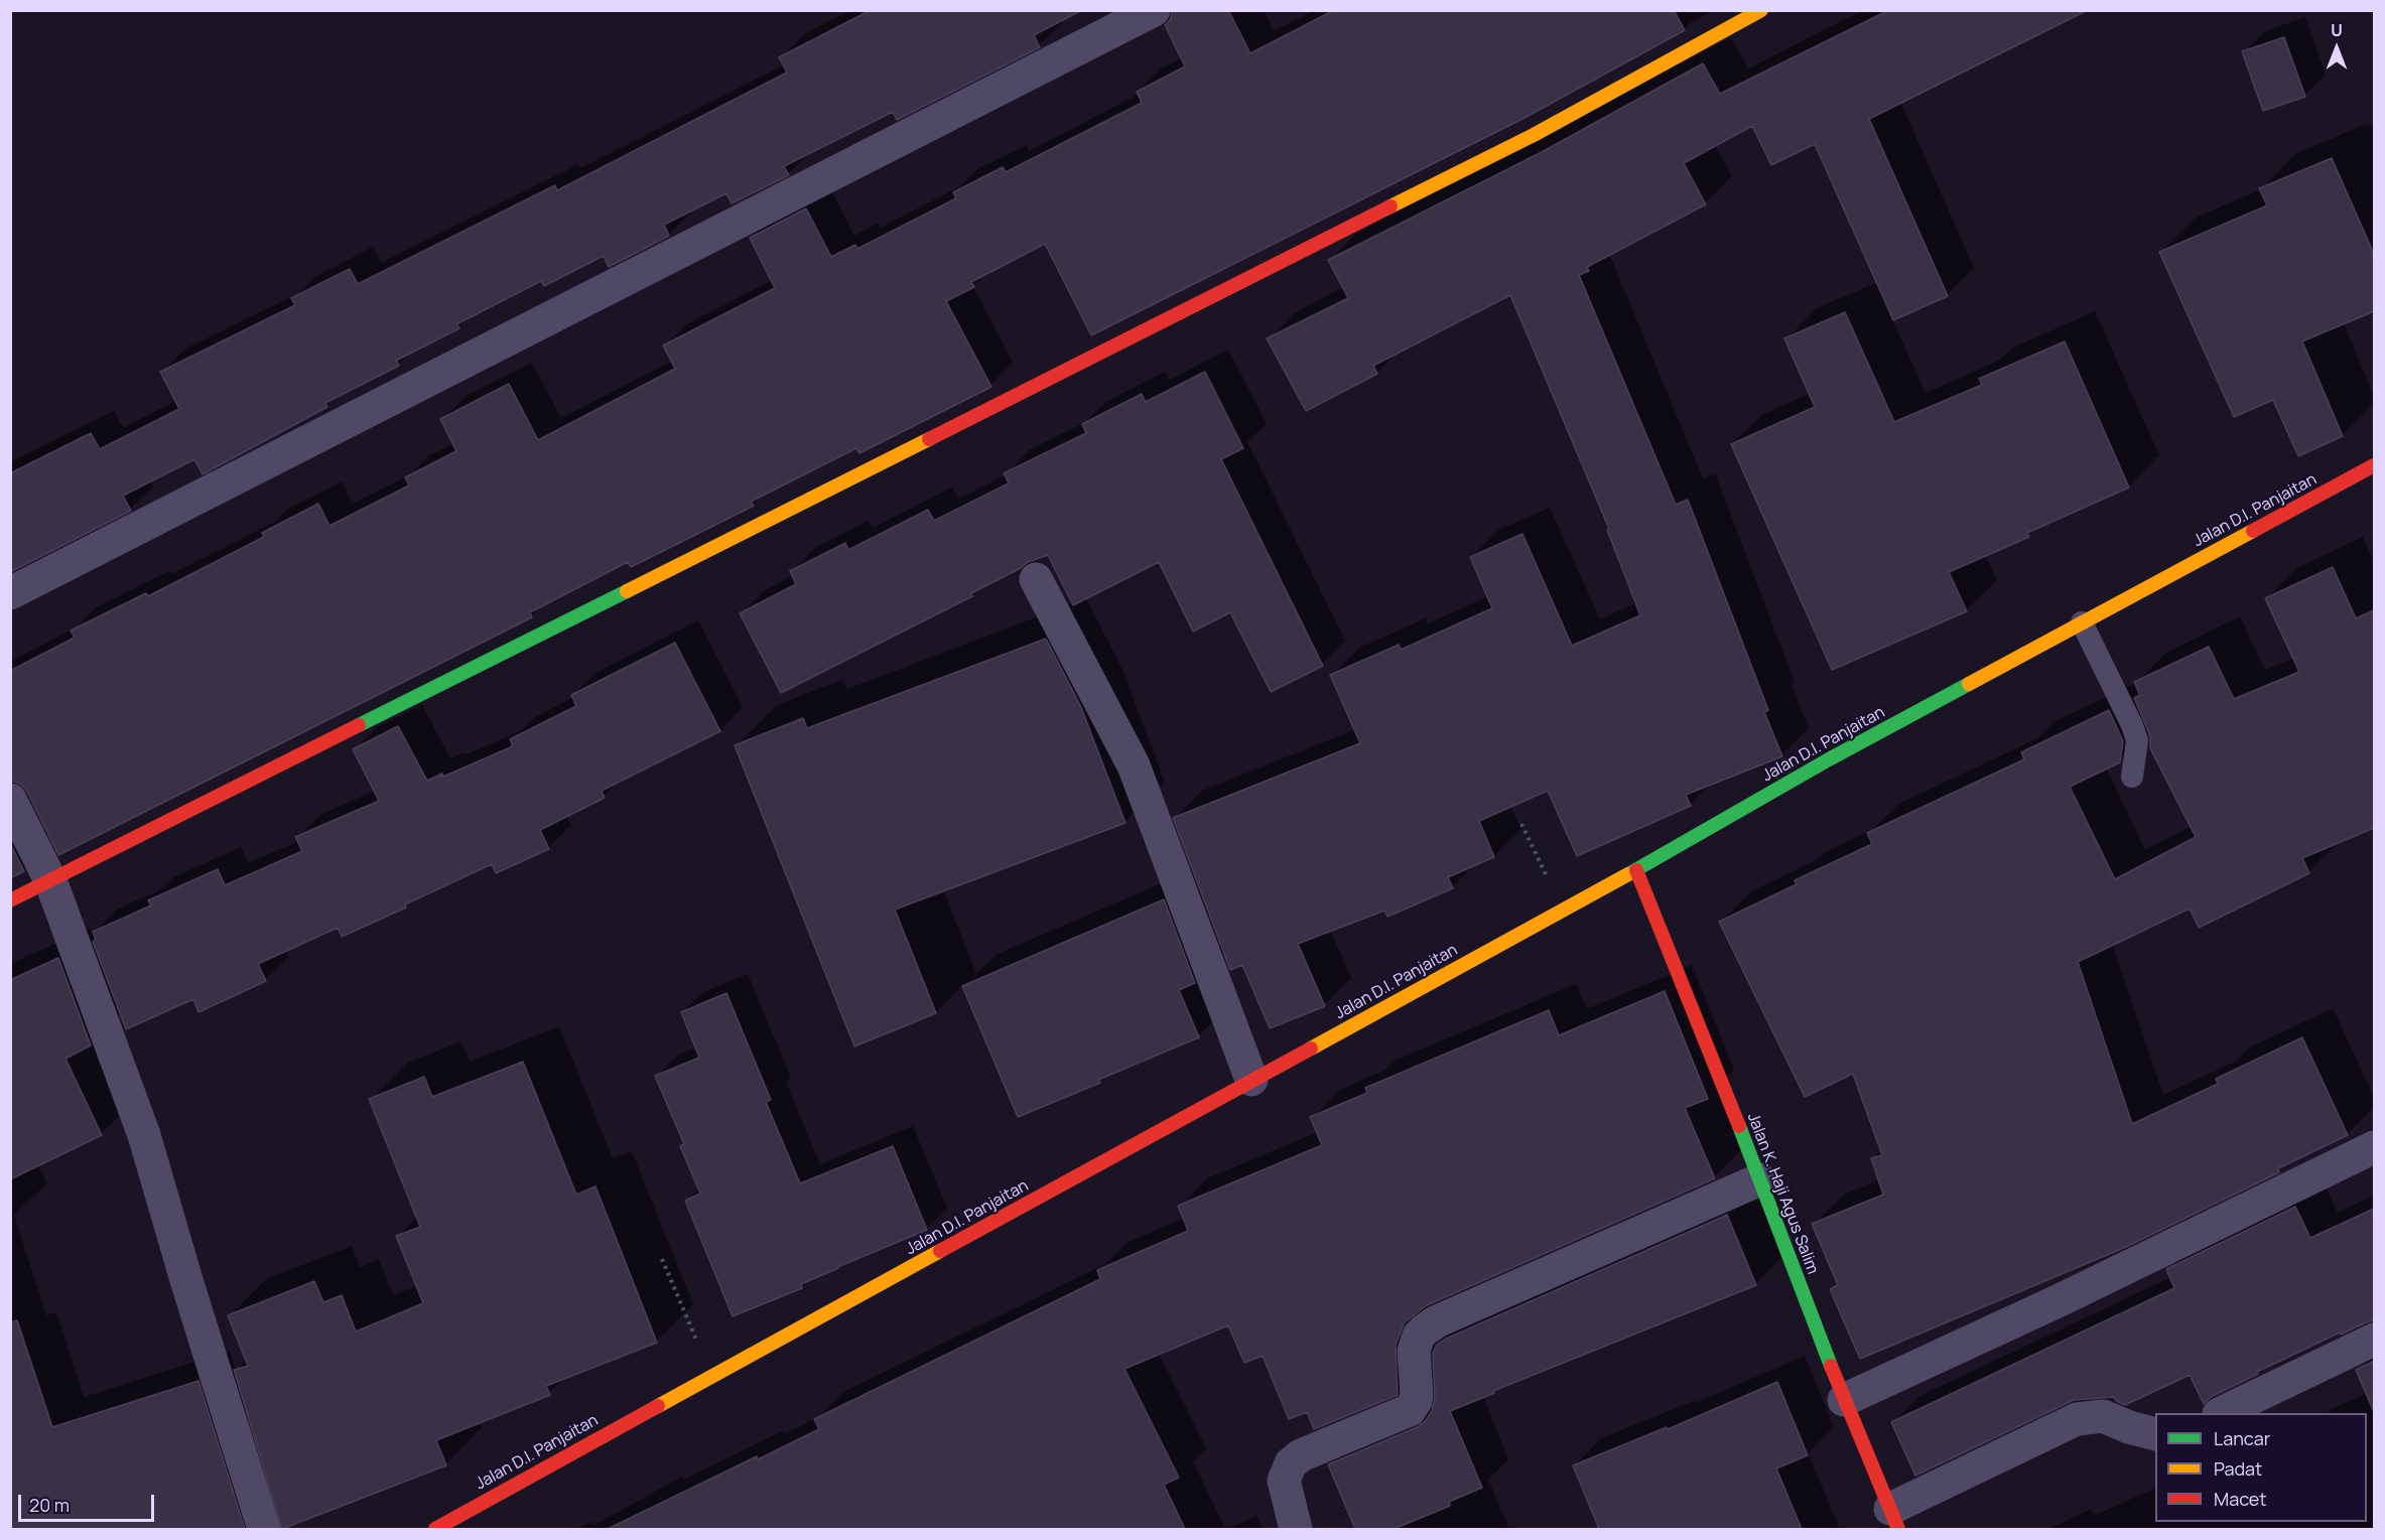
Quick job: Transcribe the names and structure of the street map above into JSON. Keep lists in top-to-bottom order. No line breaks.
{"streets":{"main road":["Jalan D.I. Panjaitan","Jalan K. Haji Agus Salim"]},"crossings":[["Jalan D.I. Panjaitan","Jalan K. Haji Agus Salim"]],"legend":["Lancar","Padat","Macet"],"scale_bar":"20 m","north":"top"}
